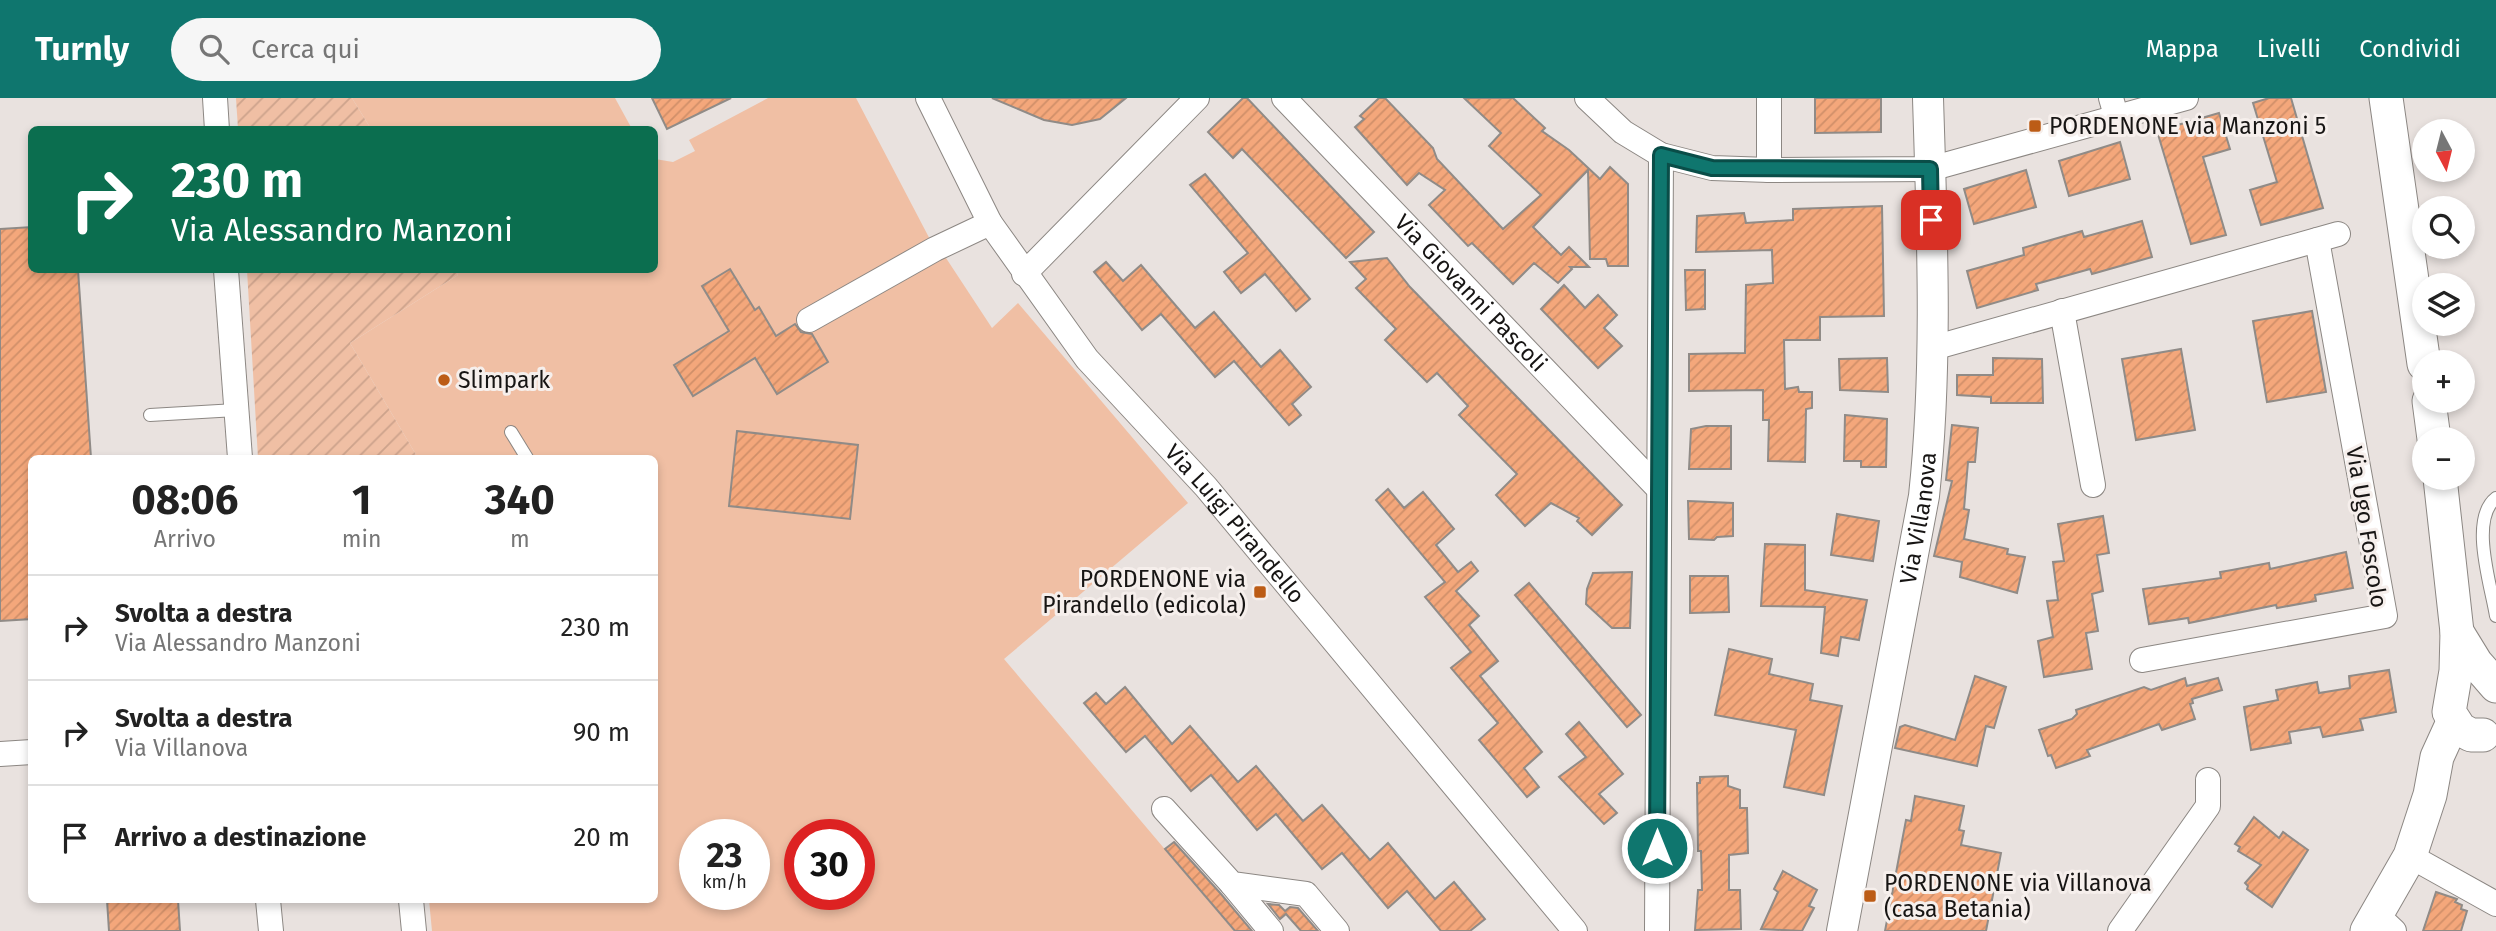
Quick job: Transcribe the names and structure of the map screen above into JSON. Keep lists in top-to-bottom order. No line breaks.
{"streets":{"street":["Via Giovanni Pascoli","Via Villanova","Via Luigi Pirandello","Via Ugo Foscolo"]},"crossings":[["Via Villanova","Via Ugo Foscolo"]],"places":{"transit":["PORDENONE via Manzoni 5","PORDENONE via Pirandello (edicola)","PORDENONE via Villanova (casa Betania)"],"other":["Slimpark"]},"north":"bottom","page":{"header":"Turnly","search":"Cerca qui","nav":["Mappa","Livelli","Condividi"],"map_buttons":["+","−"],"turn":["230 m","Via Alessandro Manzoni"],"eta":["08:06","Arrivo","1","min","340","m"],"list":[{"name":"Svolta a destra","note":"Via Alessandro Manzoni","value":"230 m"},{"name":"Svolta a destra","note":"Via Villanova","value":"90 m"},{"name":"Arrivo a destinazione","value":"20 m"}],"speed":"23 km/h","limit":"30"}}
